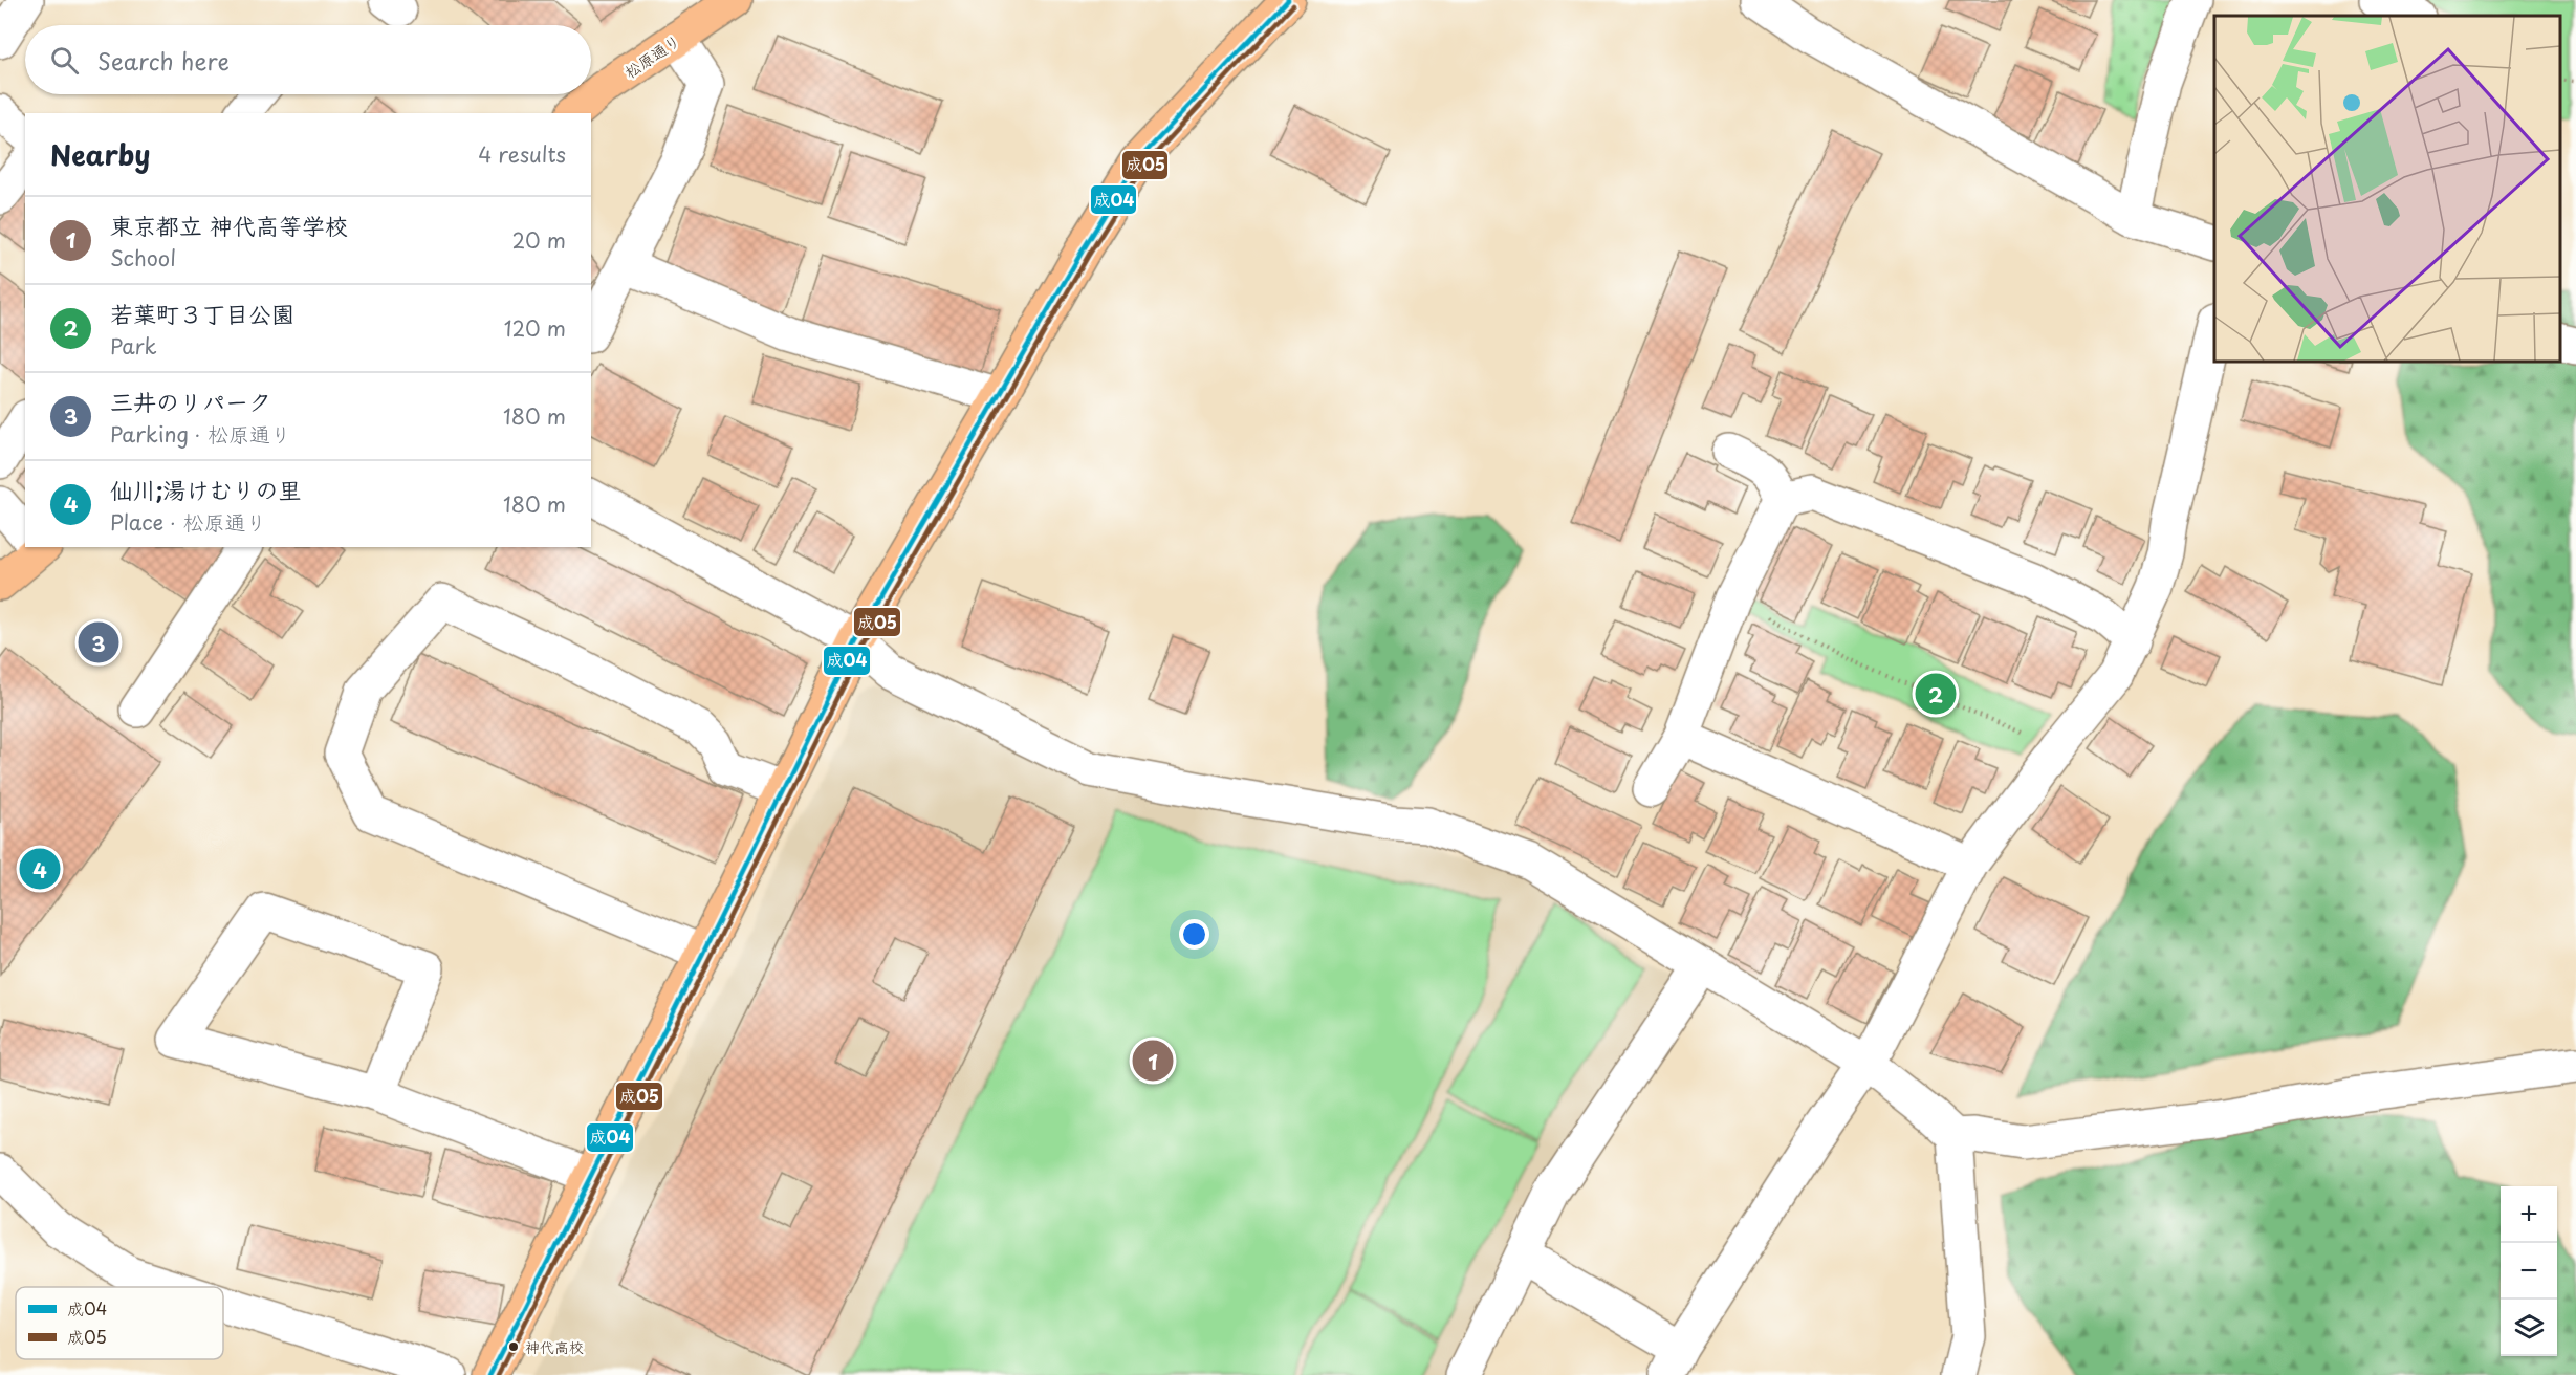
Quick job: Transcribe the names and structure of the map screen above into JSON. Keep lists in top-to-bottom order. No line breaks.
{"streets":{"main road":["松原通り"]},"places":["神代高校"],"lines":["transit line 成04","transit line 成05"],"legend":["成04","成05"],"page":{"search":"Search here","heading":["Nearby","4 results"],"list":[{"mark":"1","name":"東京都立 神代高等学校","note":"School","value":"20 m"},{"mark":"2","name":"若葉町３丁目公園","note":"Park","value":"120 m"},{"mark":"3","name":"三井のリパーク","note":"Parking · 松原通り","value":"180 m"},{"mark":"4","name":"仙川;湯けむりの里","note":"Place · 松原通り","value":"180 m"}],"pins":["3","2","4","1"],"map_buttons":["+","−"]}}
